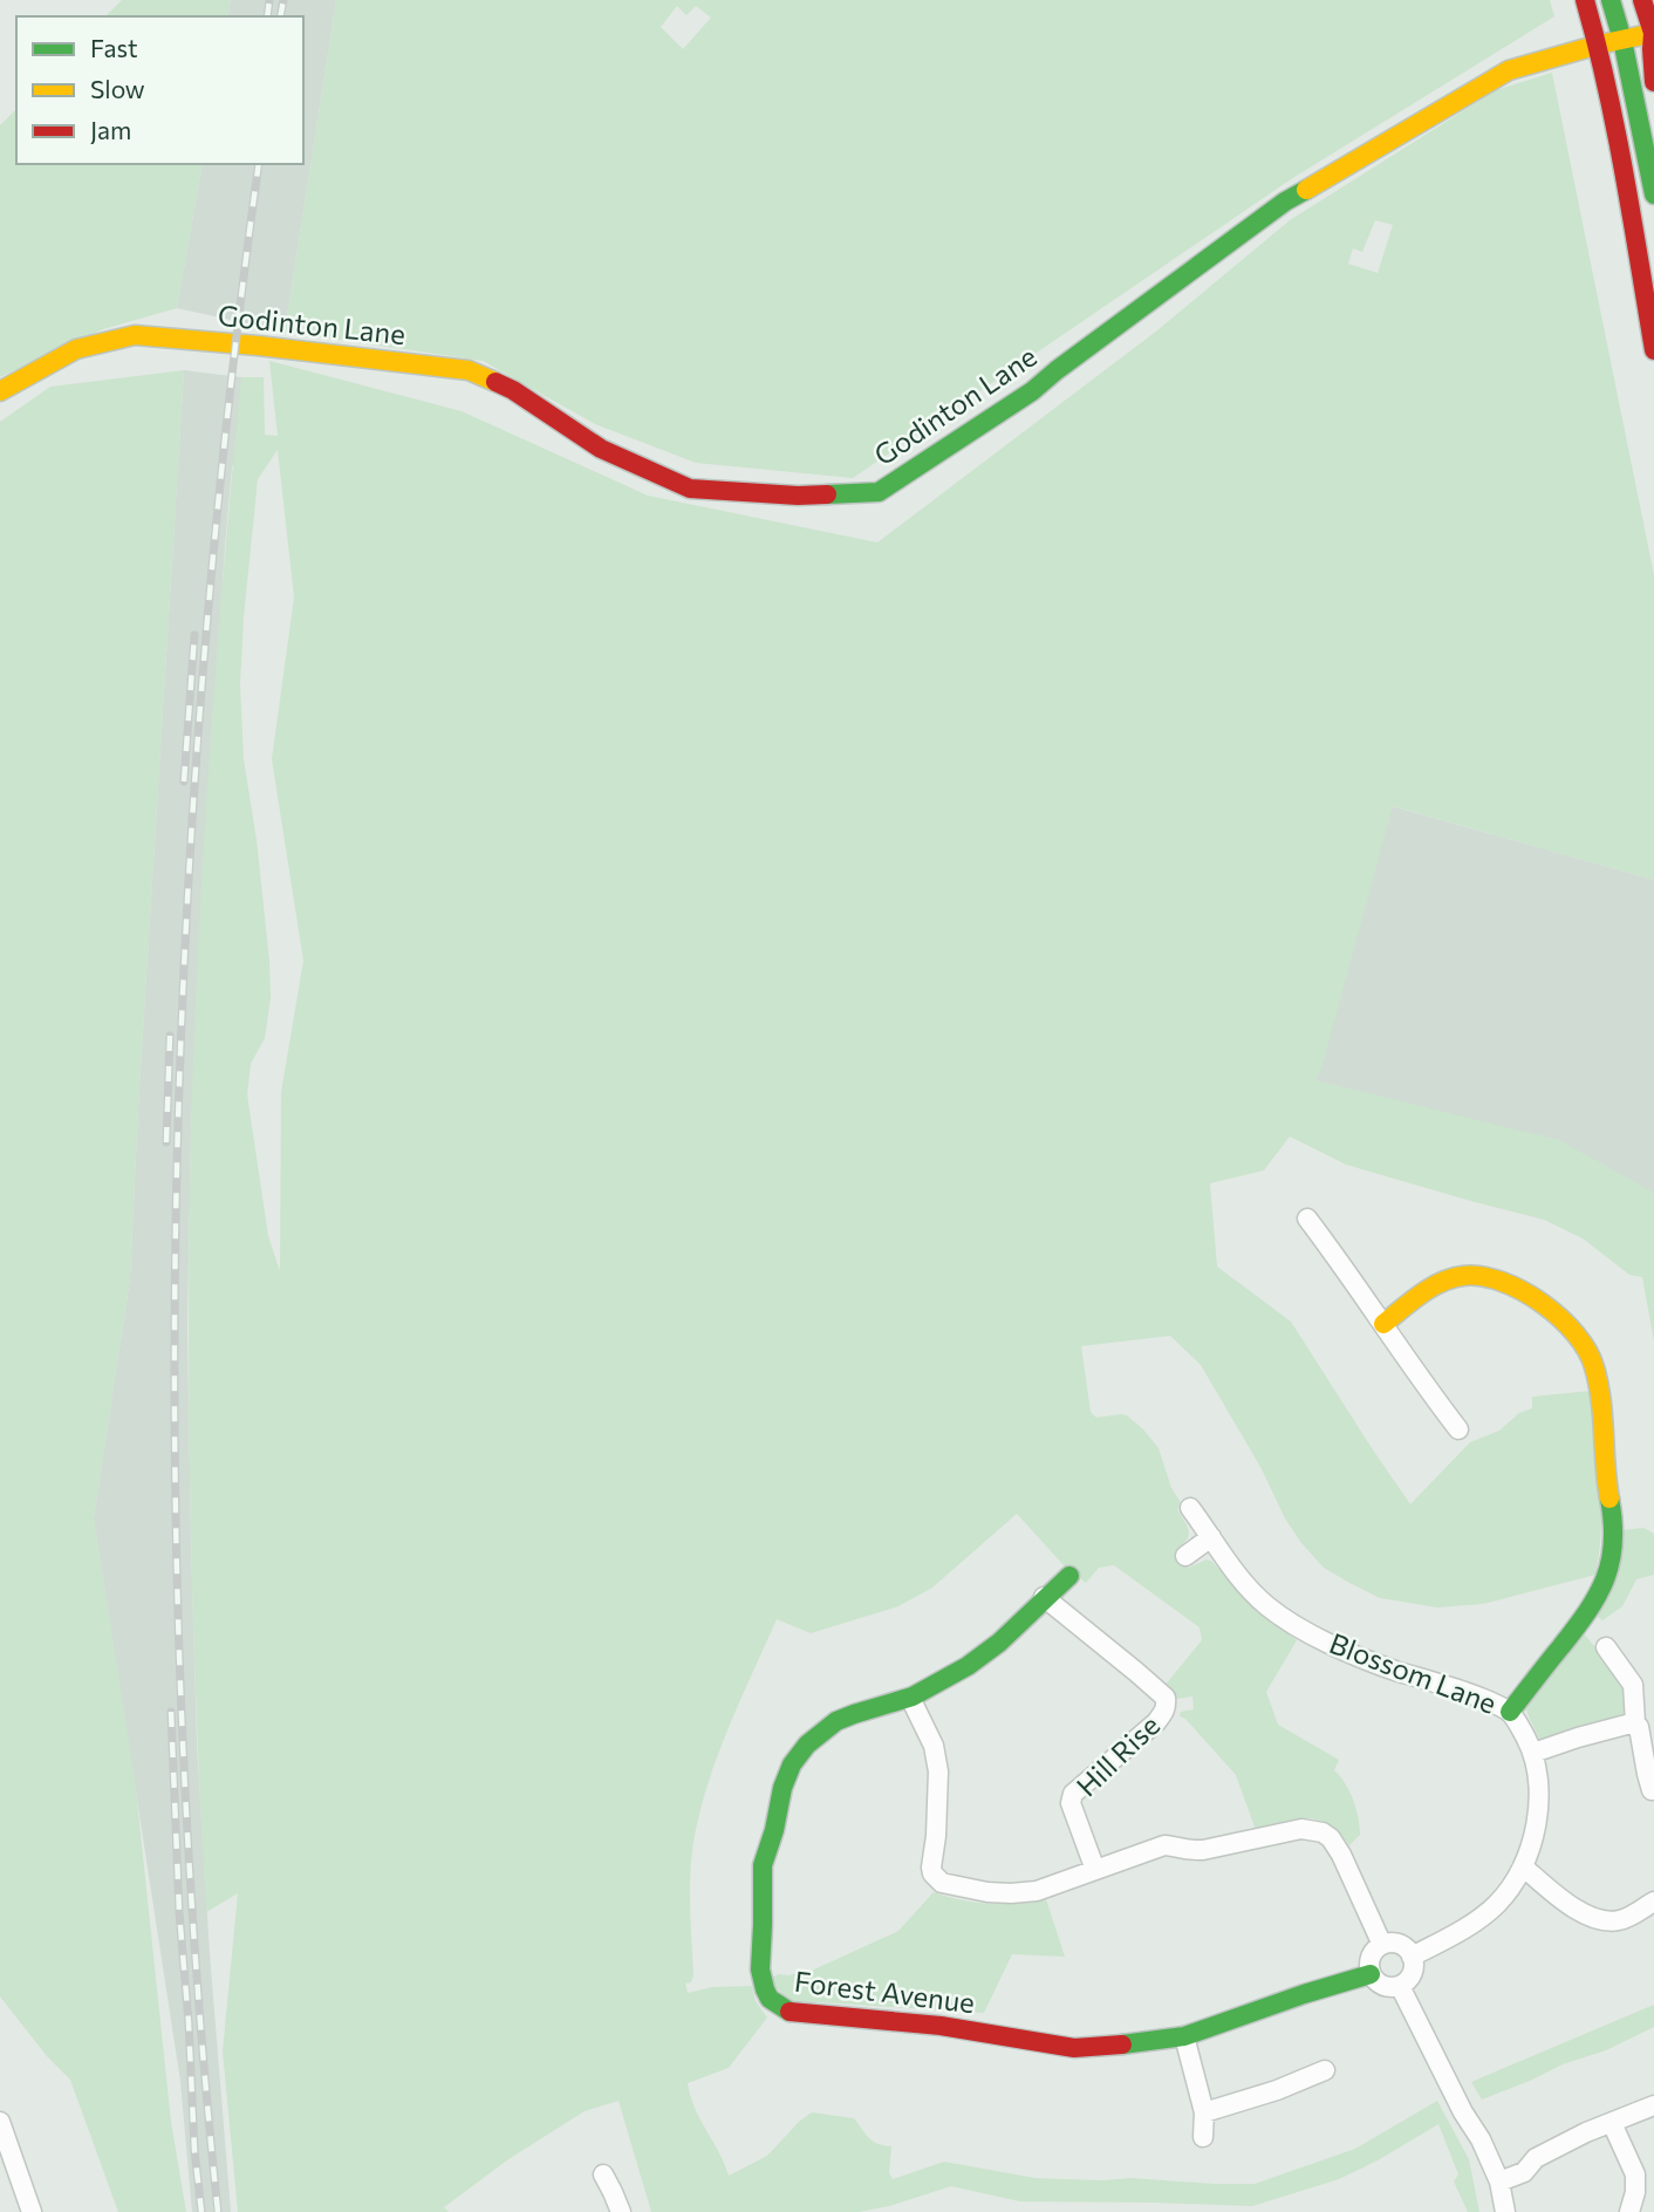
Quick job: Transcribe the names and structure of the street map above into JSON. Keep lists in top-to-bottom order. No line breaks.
{"streets":{"street":["Godinton Lane","Blossom Lane","Hill Rise","Forest Avenue"]},"crossings":[["Blossom Lane","Forest Avenue"],["Hill Rise","Forest Avenue"]],"legend":["Fast","Slow","Jam"]}
